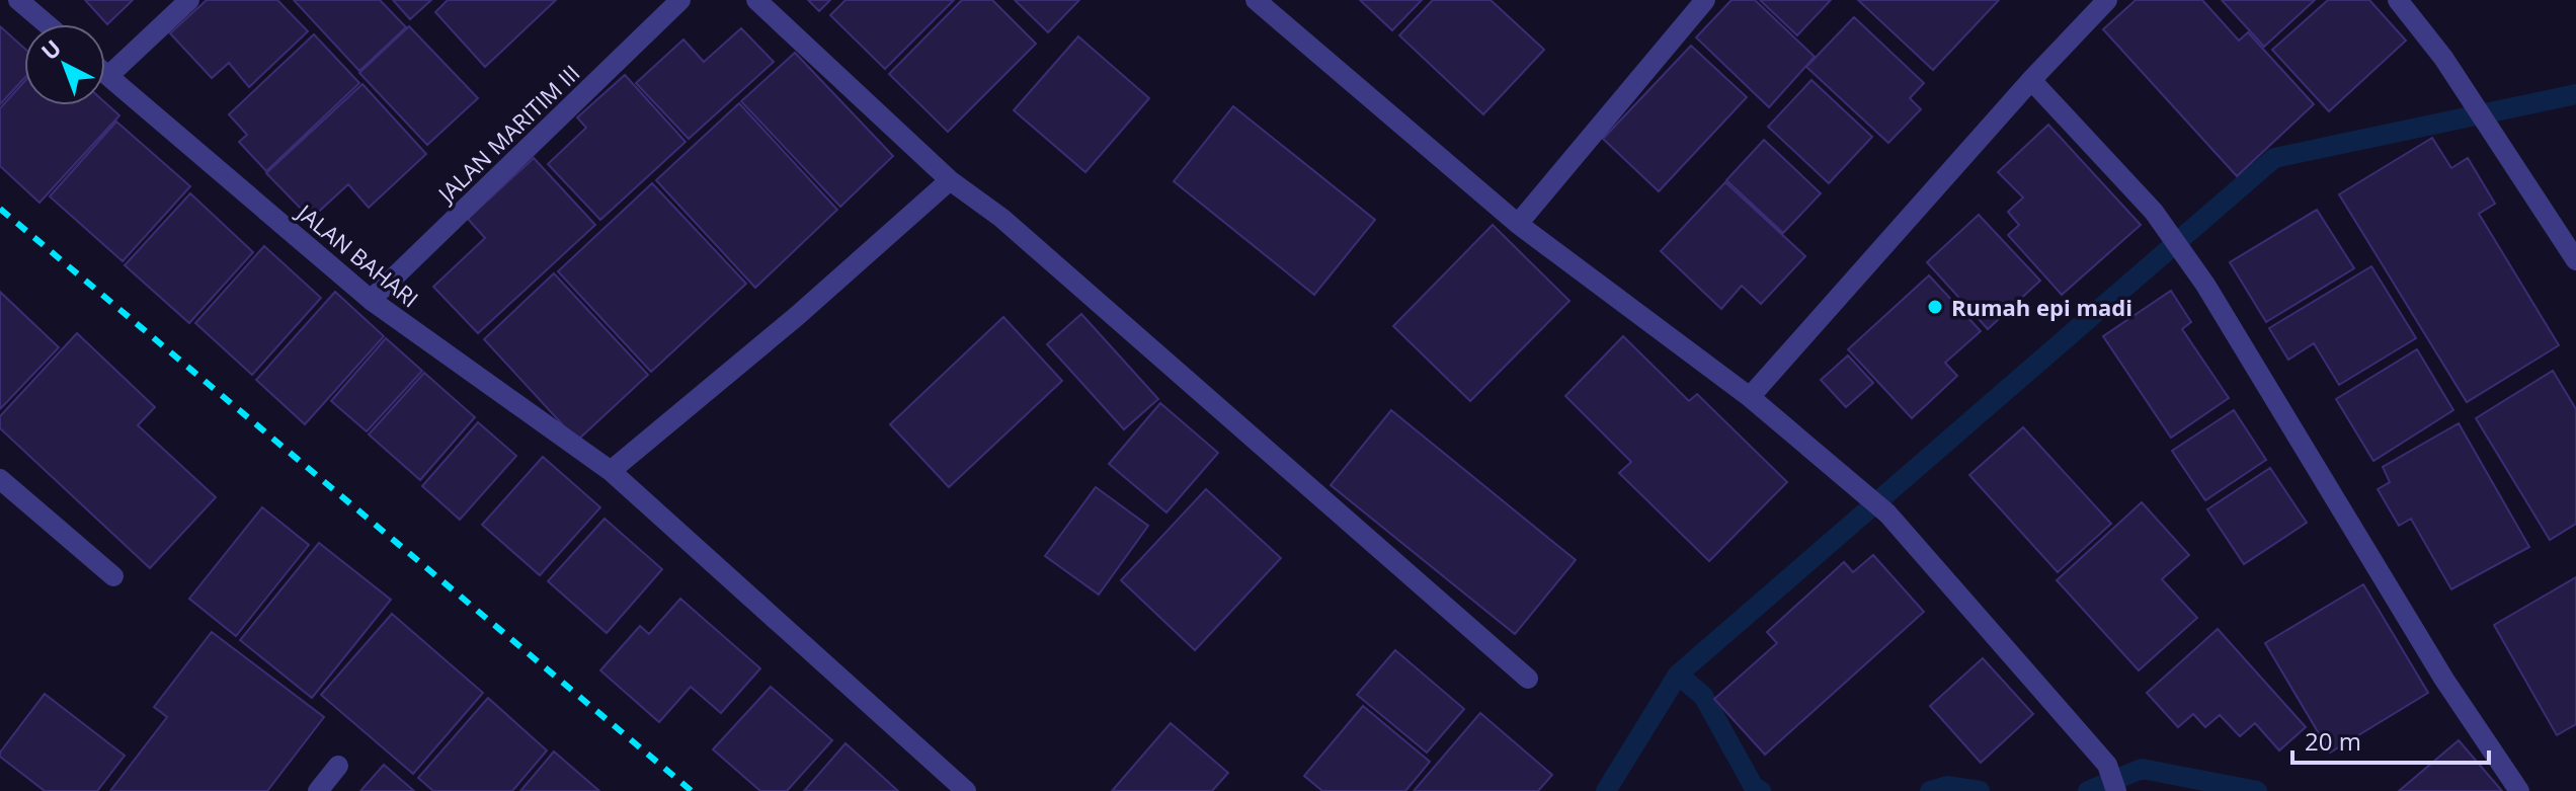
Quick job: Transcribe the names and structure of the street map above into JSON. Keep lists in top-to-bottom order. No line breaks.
{"streets":{"street":["JALAN MARITIM III","JALAN BAHARI"]},"crossings":[["JALAN MARITIM III","JALAN BAHARI"]],"places":["Rumah epi madi"],"scale_bar":"20 m","north":"top left"}
